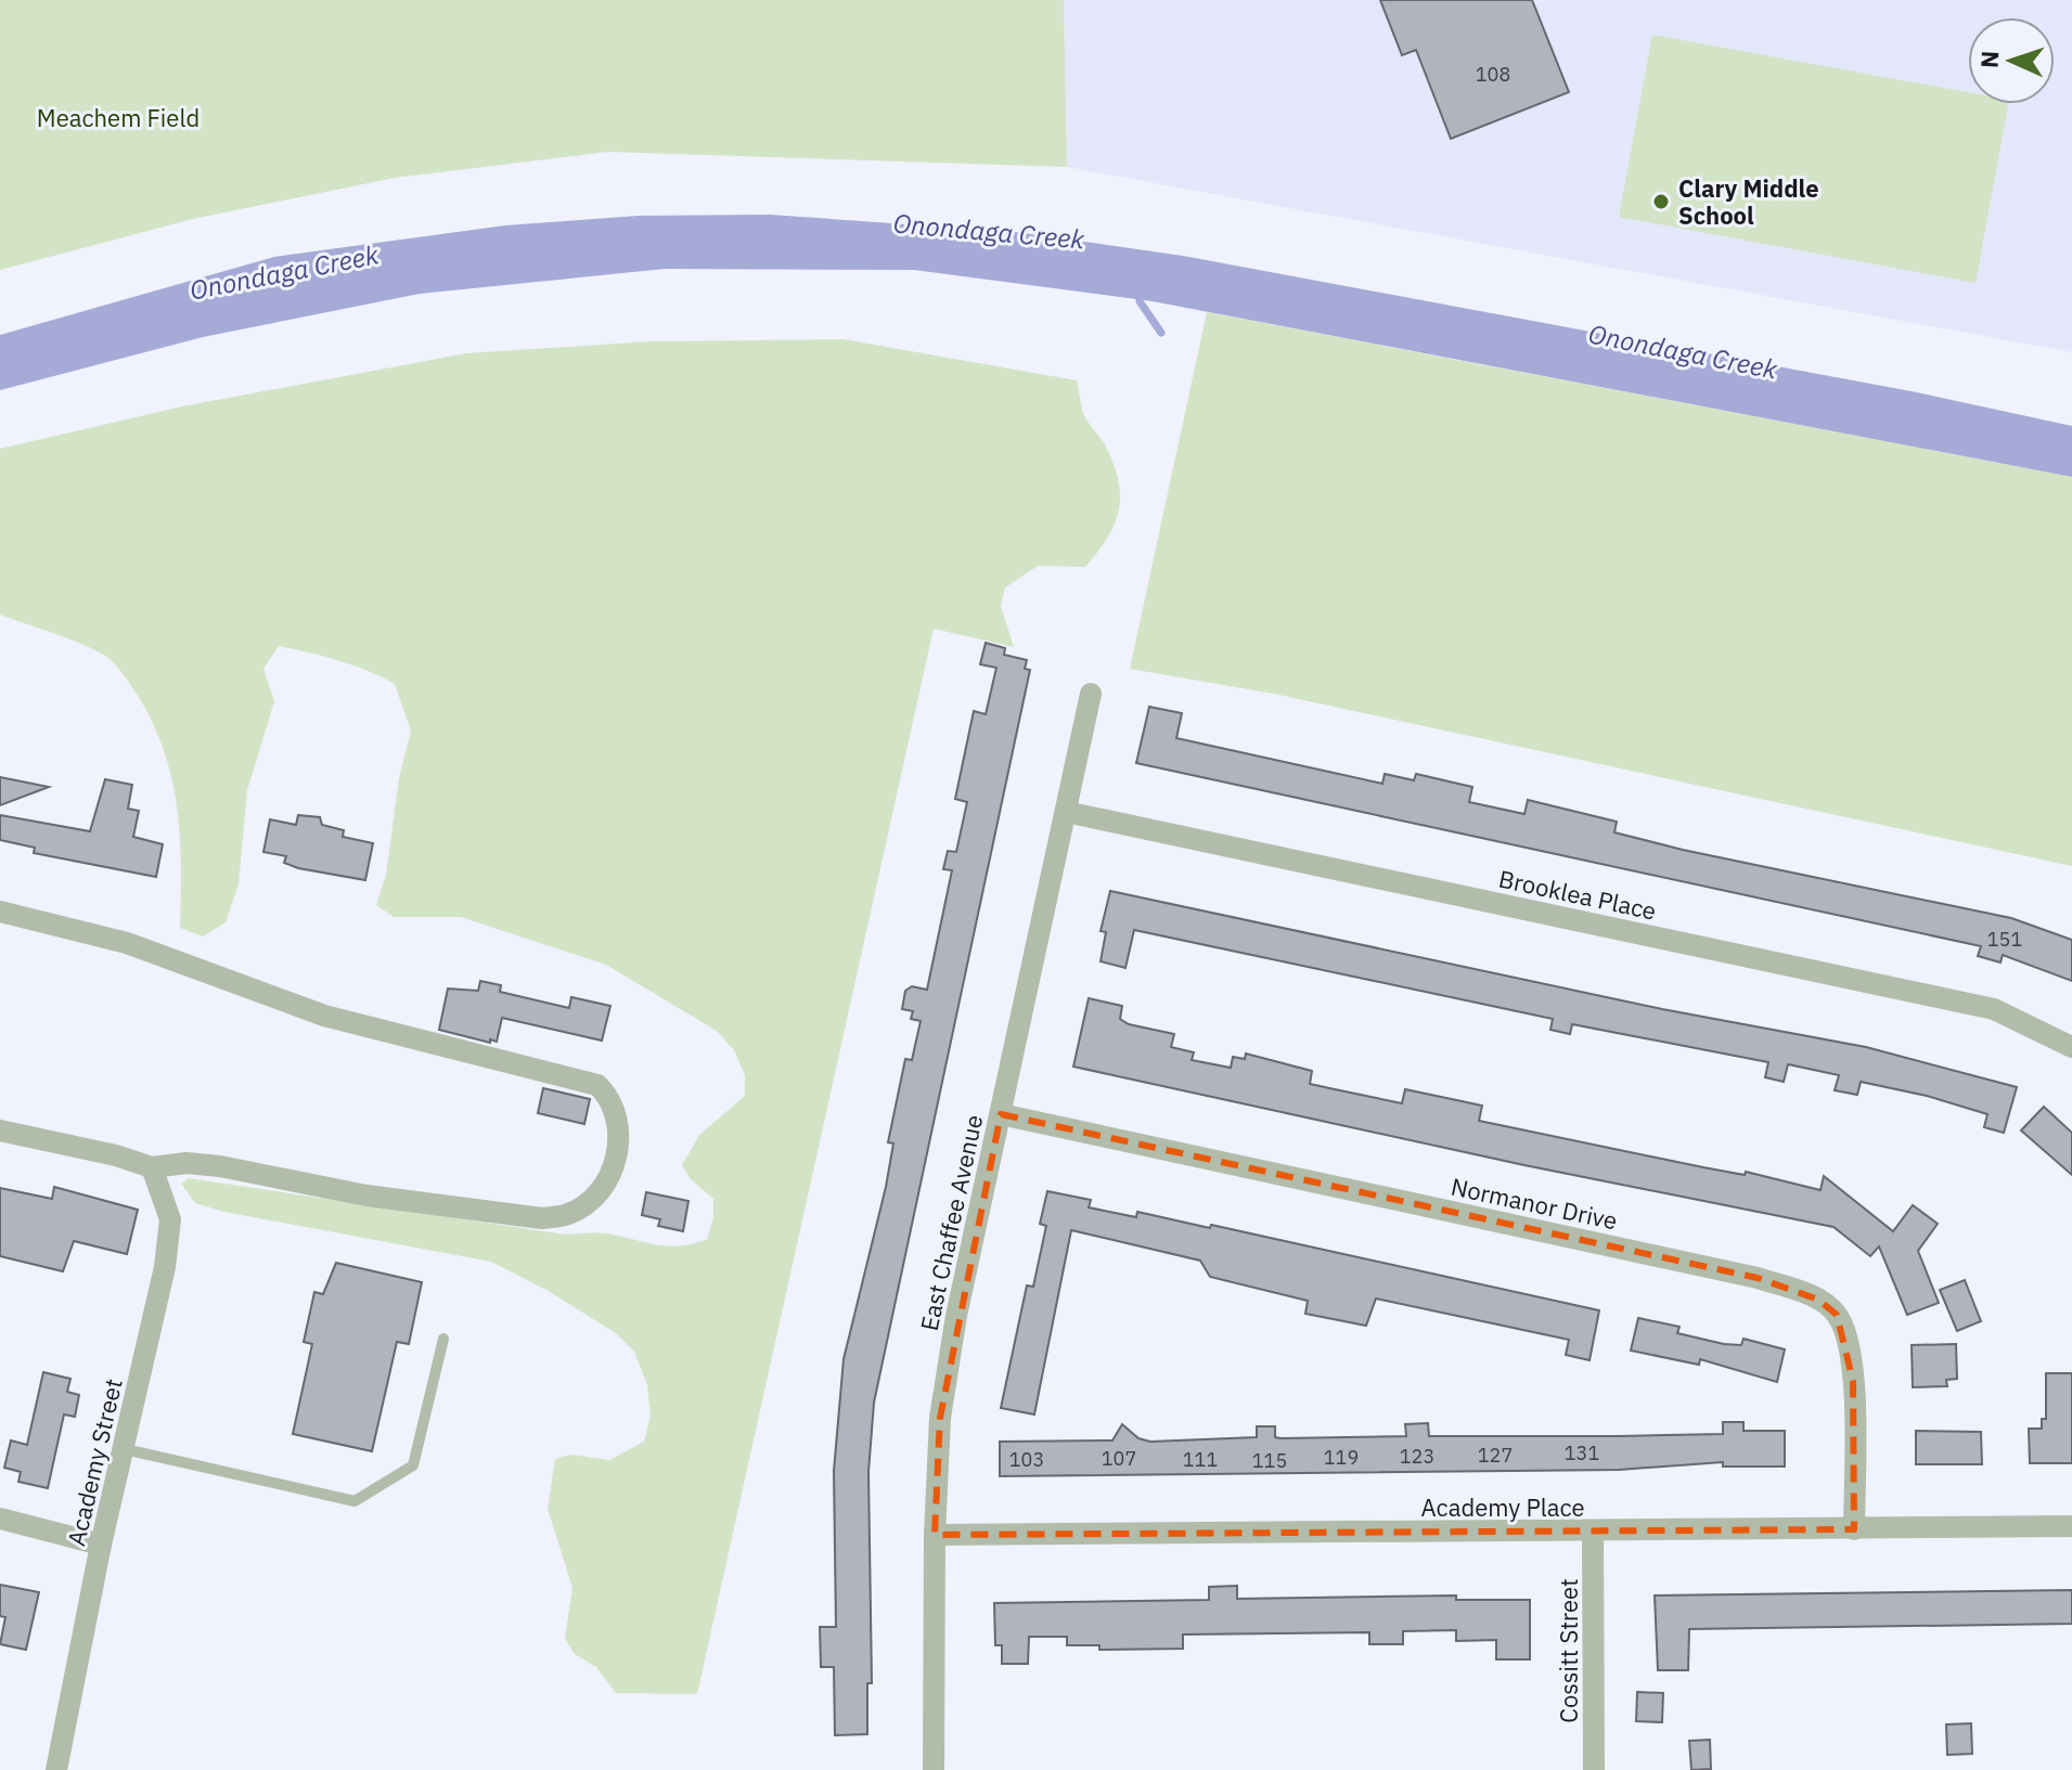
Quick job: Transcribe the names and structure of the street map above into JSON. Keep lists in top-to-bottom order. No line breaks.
{"streets":{"street":["Brooklea Place","Normanor Drive","East Chaffee Avenue","Academy Street","Academy Place","Cossitt Street"]},"crossings":[["Brooklea Place","East Chaffee Avenue"],["Normanor Drive","East Chaffee Avenue"],["Normanor Drive","Academy Place"],["East Chaffee Avenue","Academy Place"],["Academy Place","Cossitt Street"]],"water":["Onondaga Creek"],"parks":["Meachem Field"],"places":["Clary Middle School"],"house_numbers":["108","151","131","127","123","119","107","103","111","115"],"north":"left"}
